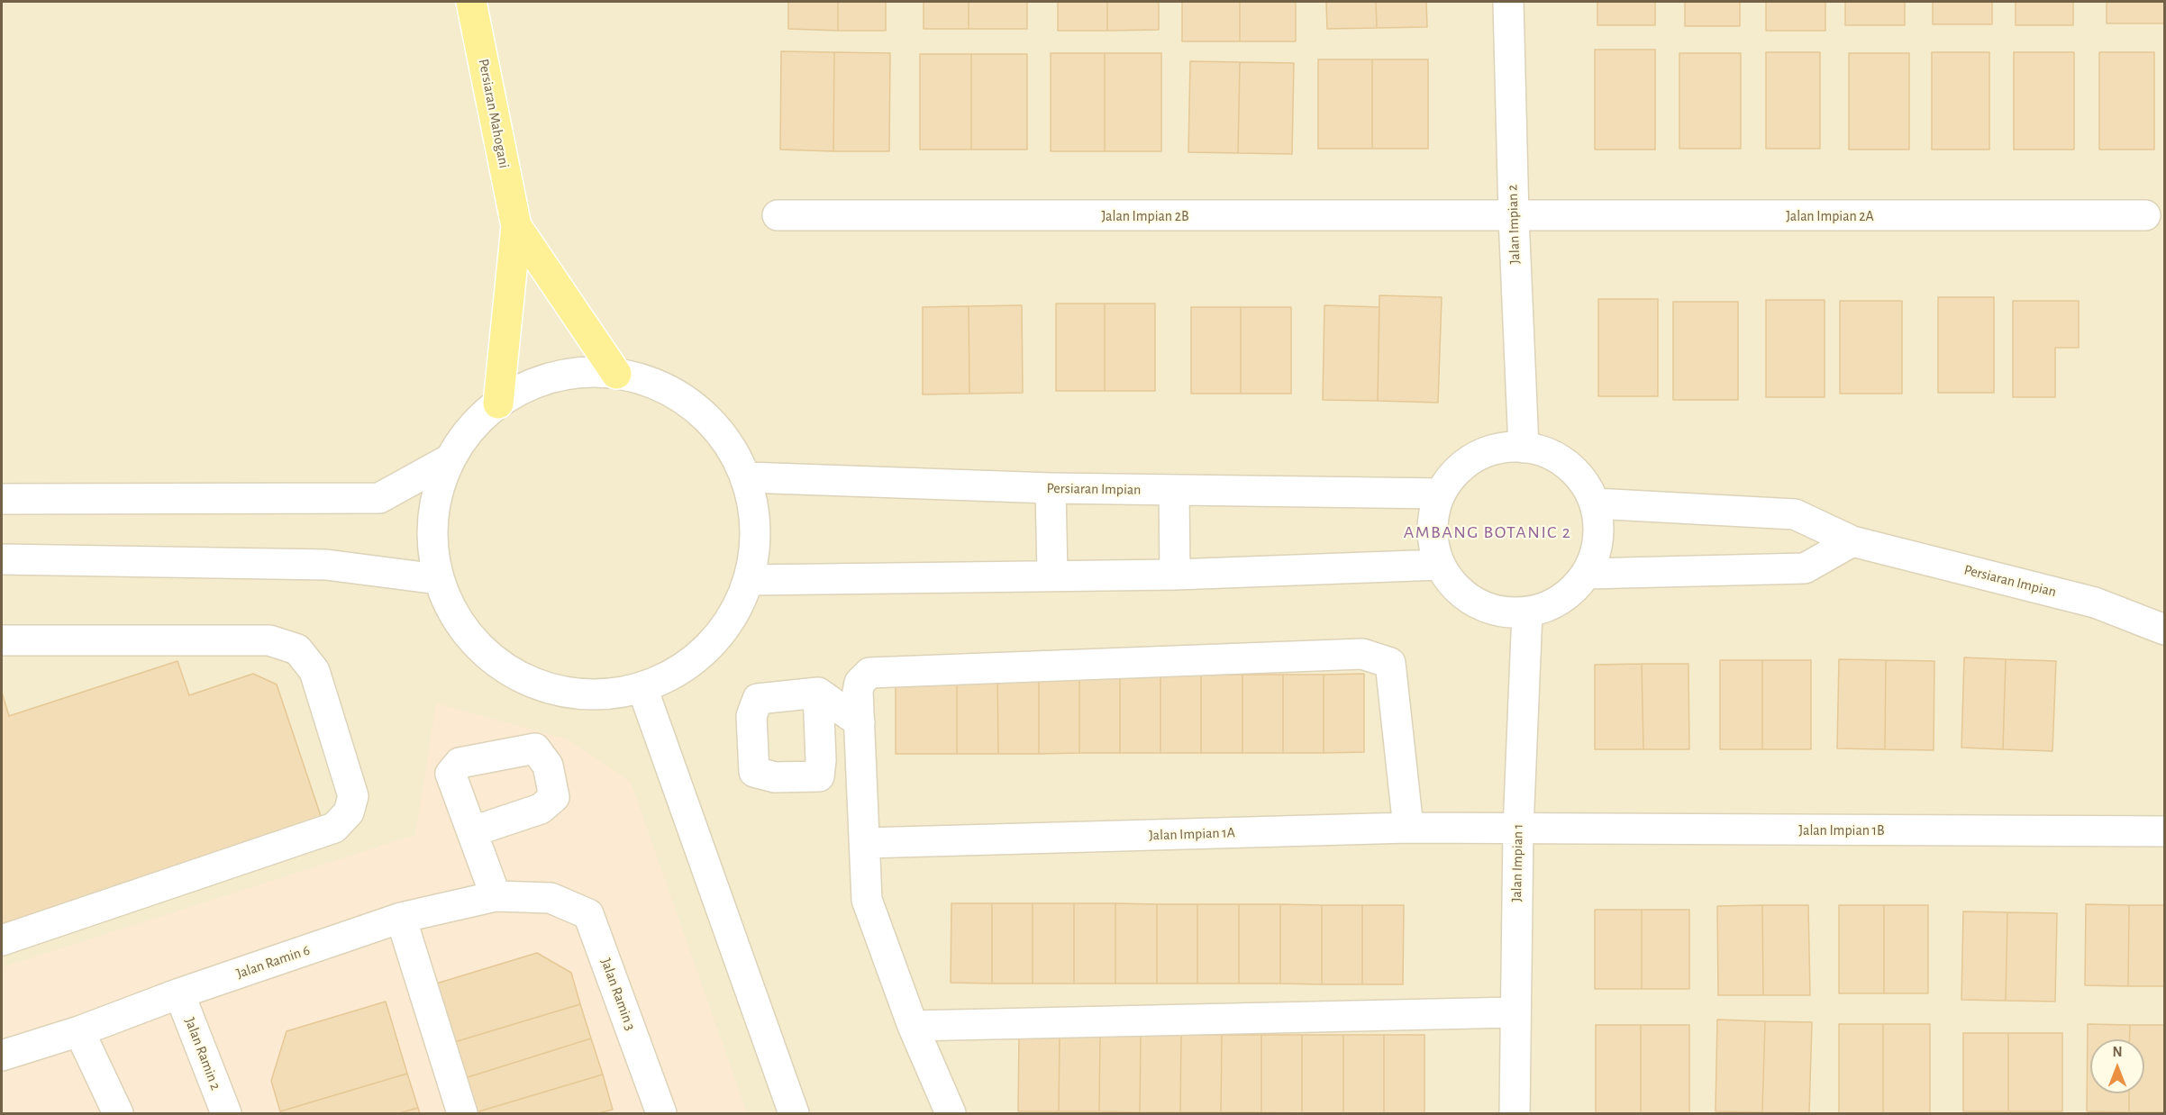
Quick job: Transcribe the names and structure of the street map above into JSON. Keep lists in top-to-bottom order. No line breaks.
{"streets":{"main road":["Persiaran Mahogani"],"street":["Jalan Impian 2B","Jalan Impian 2A","Jalan Impian 2","Persiaran Impian","Jalan Impian 1B","Jalan Impian 1A","Jalan Impian 1","Jalan Ramin 6","Jalan Ramin 3","Jalan Ramin 2"]},"crossings":[["Jalan Impian 2B","Jalan Impian 2A"],["Jalan Impian 2B","Jalan Impian 2"],["Jalan Impian 2A","Jalan Impian 2"],["Jalan Impian 2","Persiaran Impian"],["Jalan Impian 2","Jalan Impian 1"],["Persiaran Impian","Jalan Impian 1"],["Jalan Impian 1B","Jalan Impian 1A"],["Jalan Impian 1B","Jalan Impian 1"],["Jalan Impian 1A","Jalan Impian 1"],["Jalan Ramin 6","Jalan Ramin 3"],["Jalan Ramin 6","Jalan Ramin 2"]],"districts":["AMBANG BOTANIC 2"],"north":"top"}
